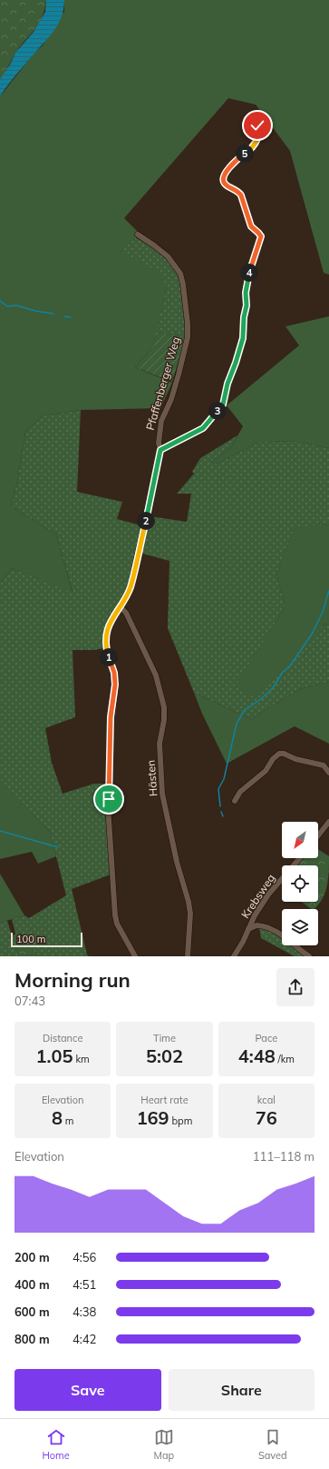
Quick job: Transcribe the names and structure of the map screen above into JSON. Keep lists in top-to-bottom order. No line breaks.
{"streets":{"street":["Pfaffenberger Weg","Hästen","Krebsweg"]},"crossings":[["Pfaffenberger Weg","Hästen"]],"scale_bar":"100 m","north":"bottom left","page":{"pins":["5","4","3","2","1"],"scale":"100 m","heading":["Morning run","07:43"],"stats":[["Distance","1.05 km"],["Time","5:02"],["Pace","4:48 /km"],["Elevation","8 m"],["Heart rate","169 bpm"],["kcal","76"]],"chart":["Elevation","111–118 m"],"list":[{"name":"200 m","note":"4:56"},{"name":"400 m","note":"4:51"},{"name":"600 m","note":"4:38"},{"name":"800 m","note":"4:42"}],"buttons":["Save","Share"],"tabs":["Home","Map","Saved"]}}
